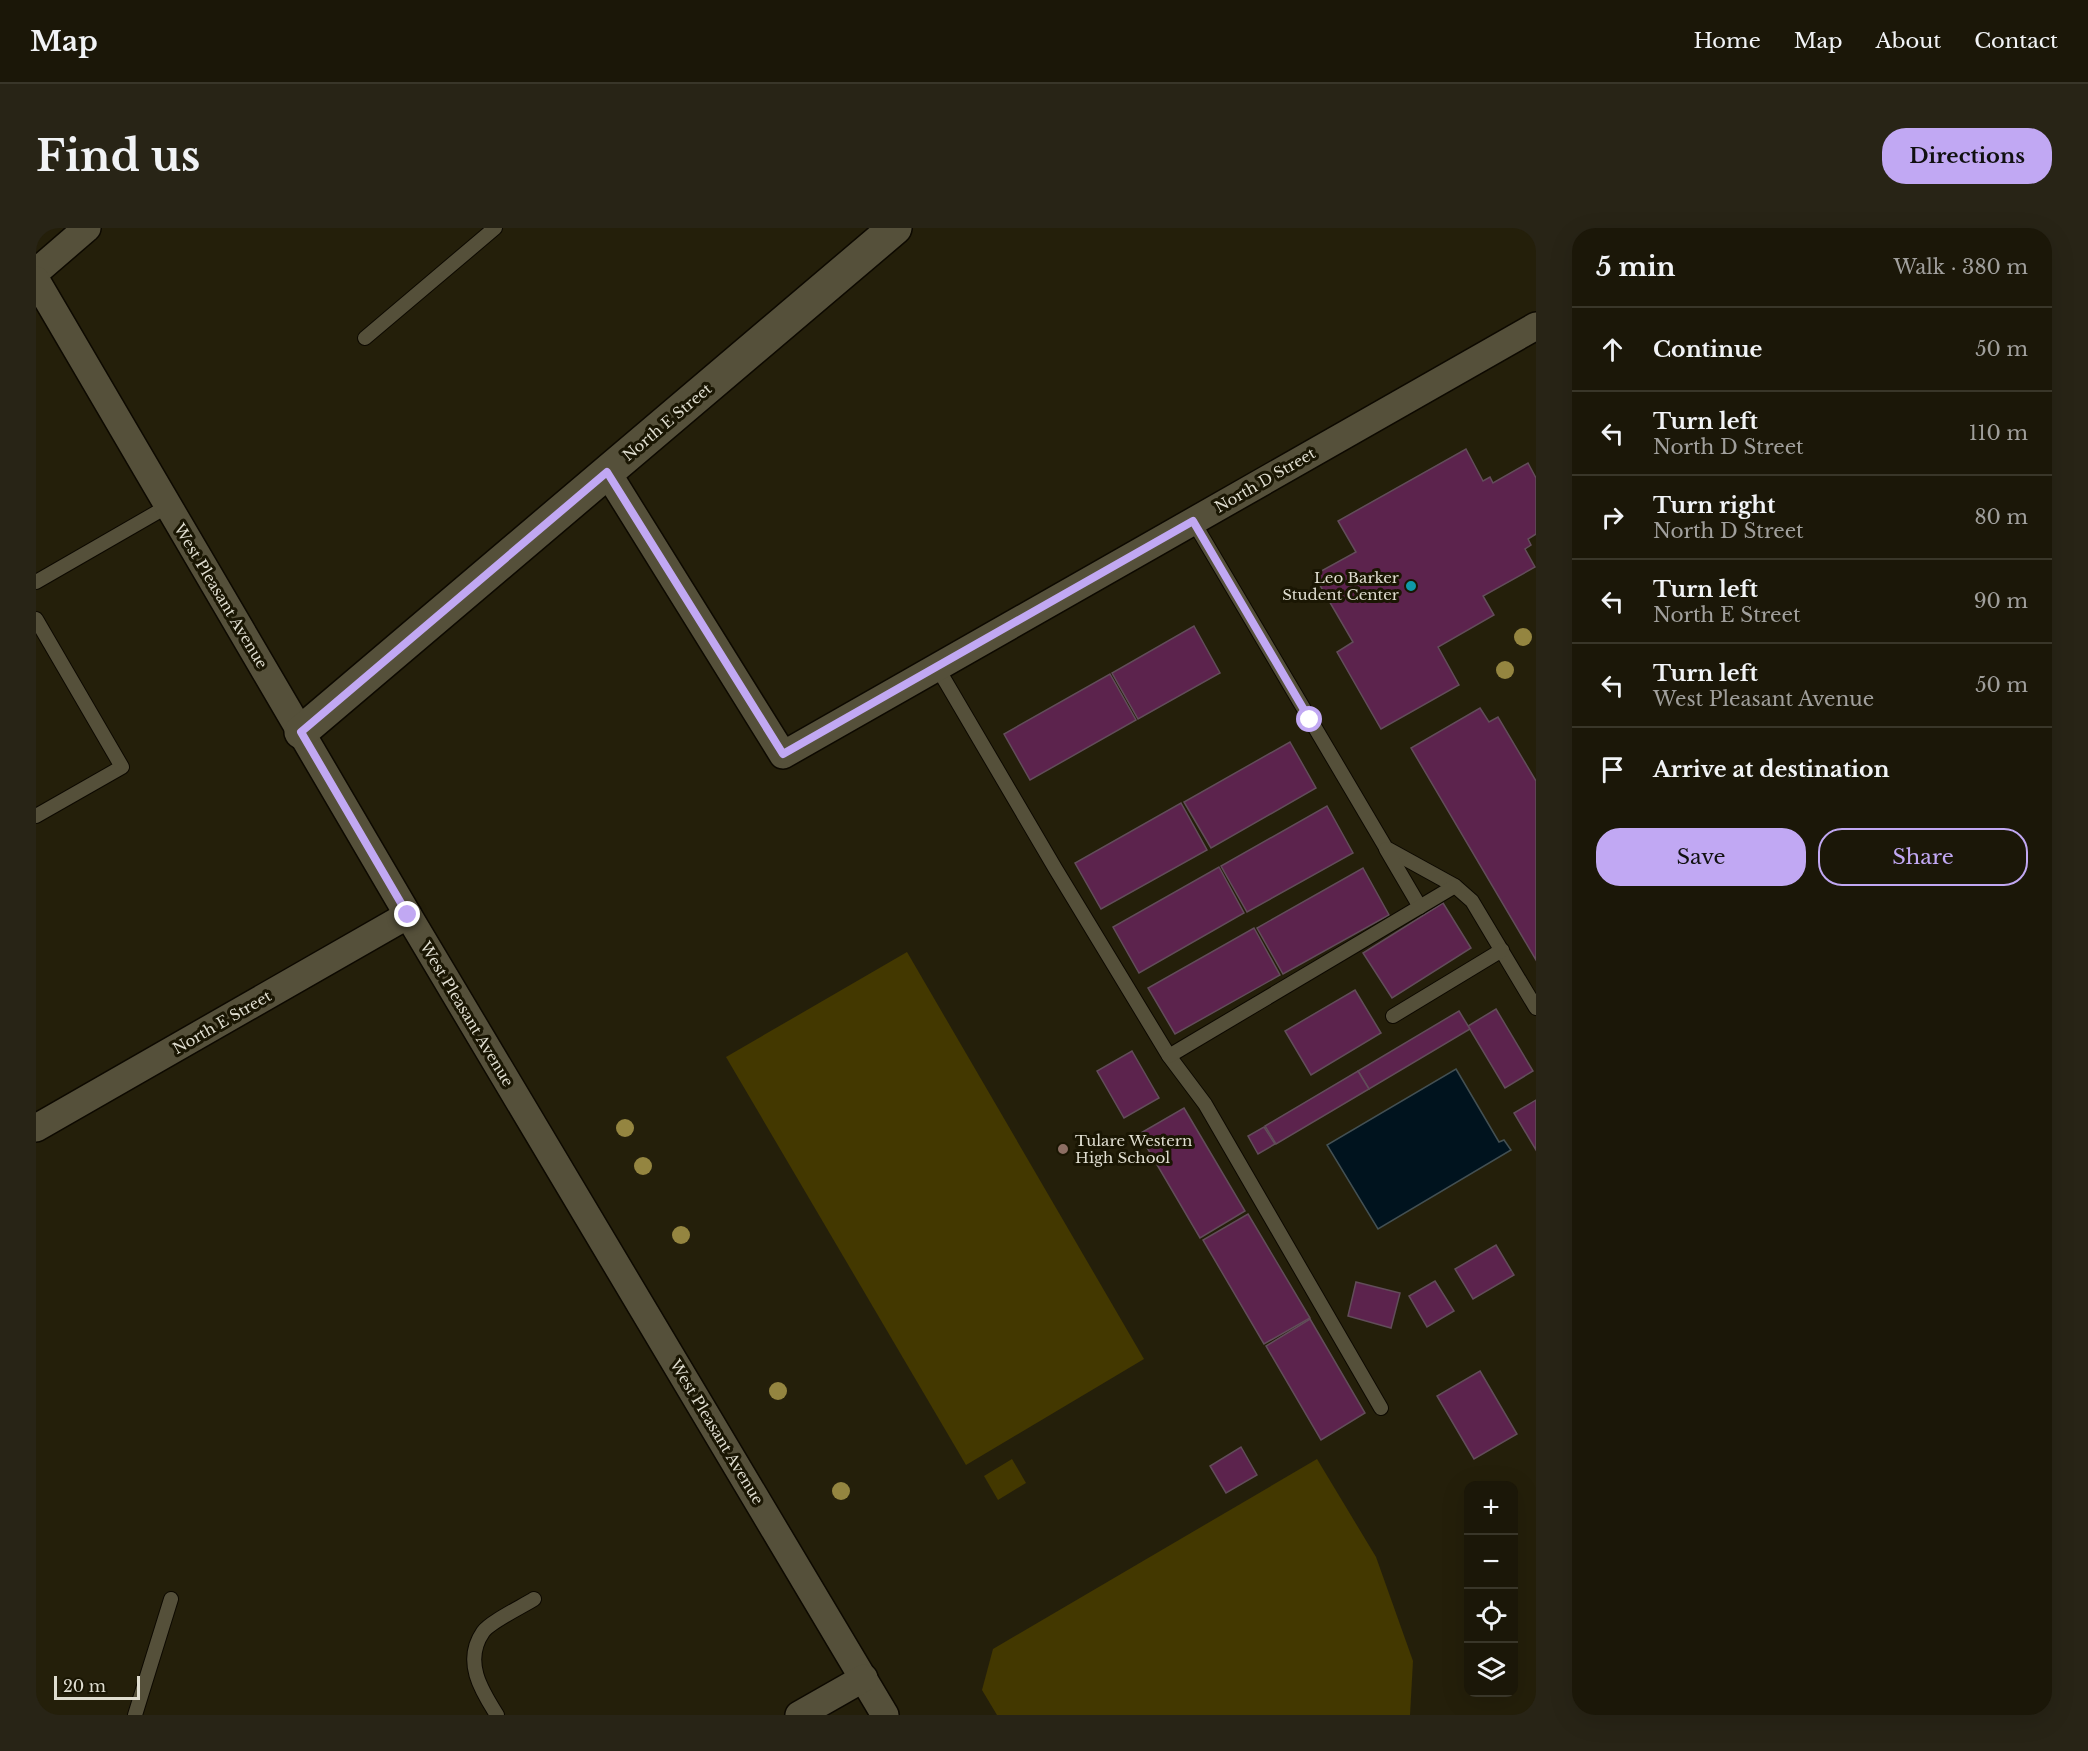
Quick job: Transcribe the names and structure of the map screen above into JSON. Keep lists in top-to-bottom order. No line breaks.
{"streets":{"street":["North E Street","North D Street","West Pleasant Avenue"]},"crossings":[["North E Street","North D Street"],["North E Street","West Pleasant Avenue"]],"places":["Leo Barker Student Center","Tulare Western High School"],"scale_bar":"20 m","page":{"header":"Map","nav":["Home","Map","About","Contact"],"buttons":["Directions",["Save","Share"]],"title":"Find us","heading":["5 min","Walk · 380 m"],"list":[["Continue","50 m"],["Turn left","North D Street","110 m"],["Turn right","North D Street","80 m"],["Turn left","North E Street","90 m"],["Turn left","West Pleasant Avenue","50 m"],"Arrive at destination"],"map_buttons":["+","−"],"scale":"20 m"}}
